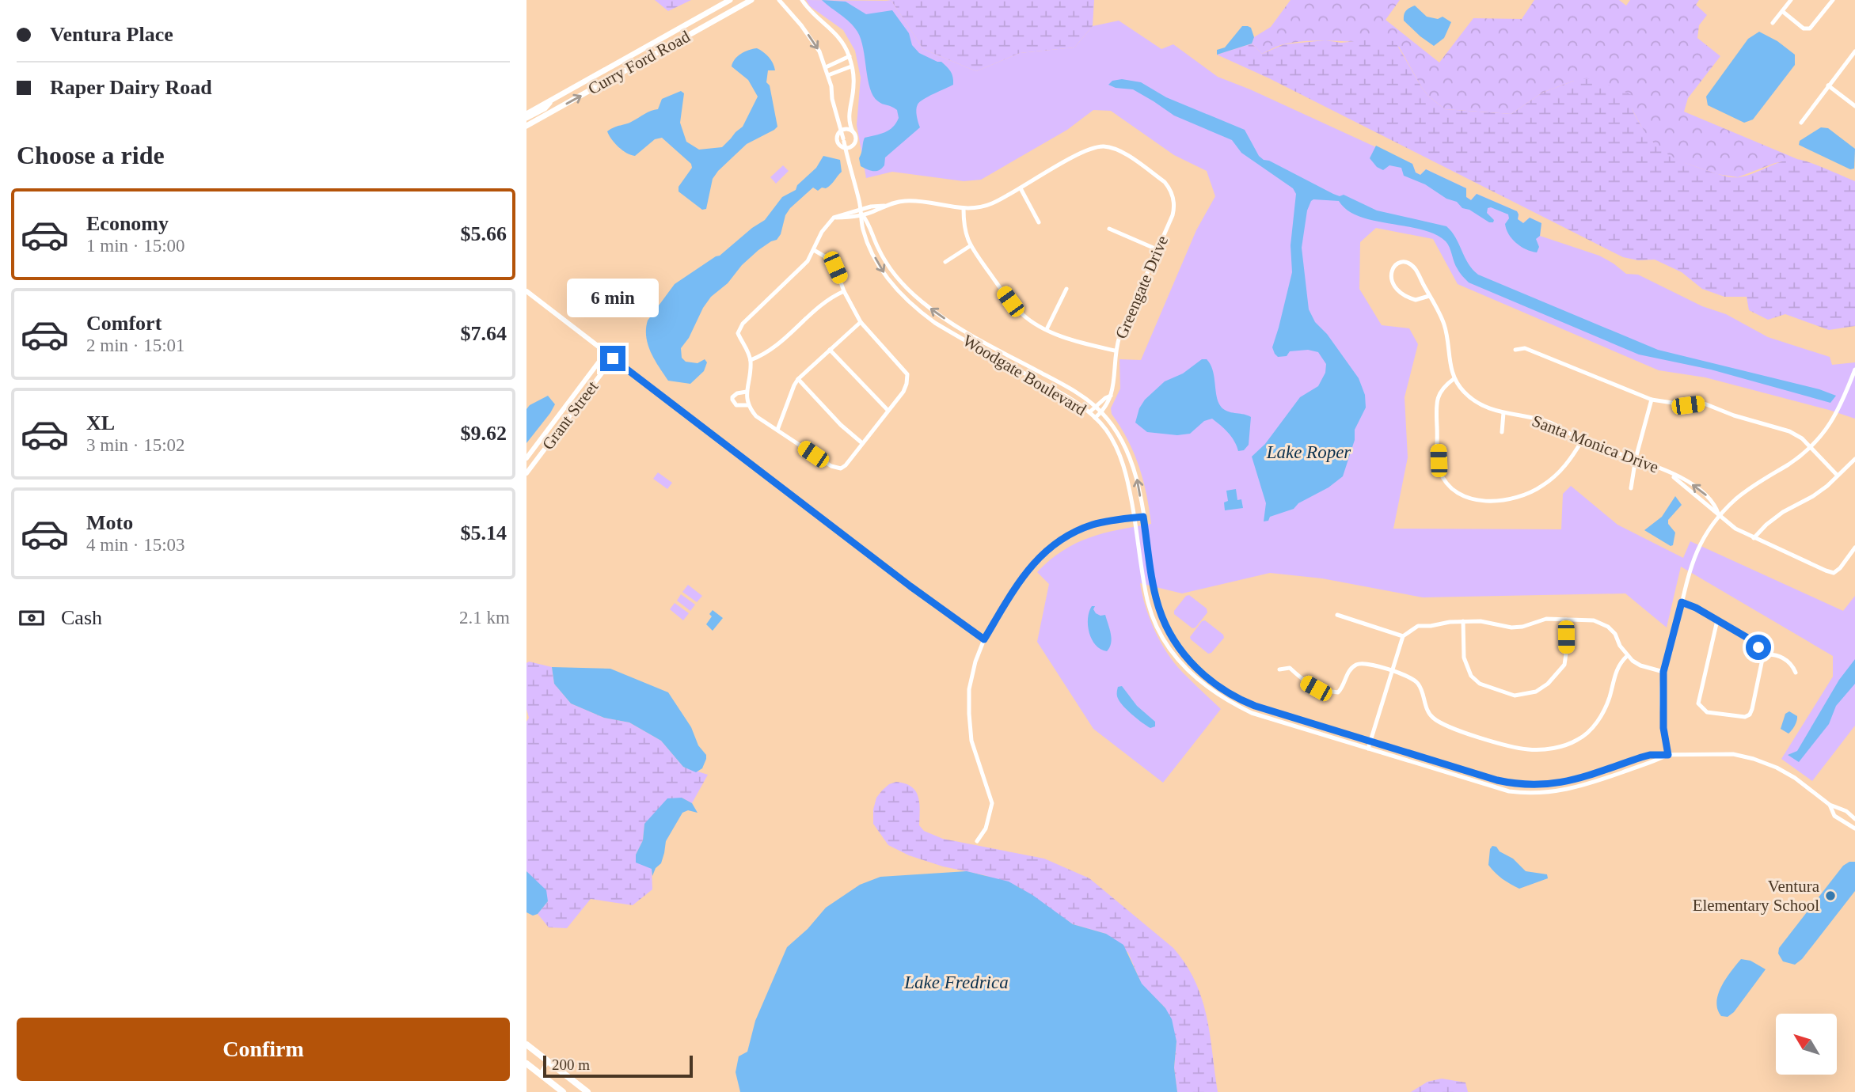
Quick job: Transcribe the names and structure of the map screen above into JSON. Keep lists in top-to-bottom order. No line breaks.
{"streets":{"main road":["Curry Ford Road"],"street":["Greengate Drive","Woodgate Boulevard","Grant Street","Santa Monica Drive"]},"crossings":[["Greengate Drive","Woodgate Boulevard"]],"water":["Lake Roper","Lake Fredrica"],"places":["Ventura Elementary School"],"scale_bar":"200 m","north":"top left","page":{"banner":["Ventura Place","Raper Dairy Road"],"heading":"Choose a ride","list":[{"name":"Economy","note":"1 min · 15:00","value":"$5.66"},{"name":"Comfort","note":"2 min · 15:01","value":"$7.64"},{"name":"XL","note":"3 min · 15:02","value":"$9.62"},{"name":"Moto","note":"4 min · 15:03","value":"$5.14"}],"bubble":"6 min","pay":["Cash","2.1 km"],"buttons":"Confirm","scale":"200 m"}}
